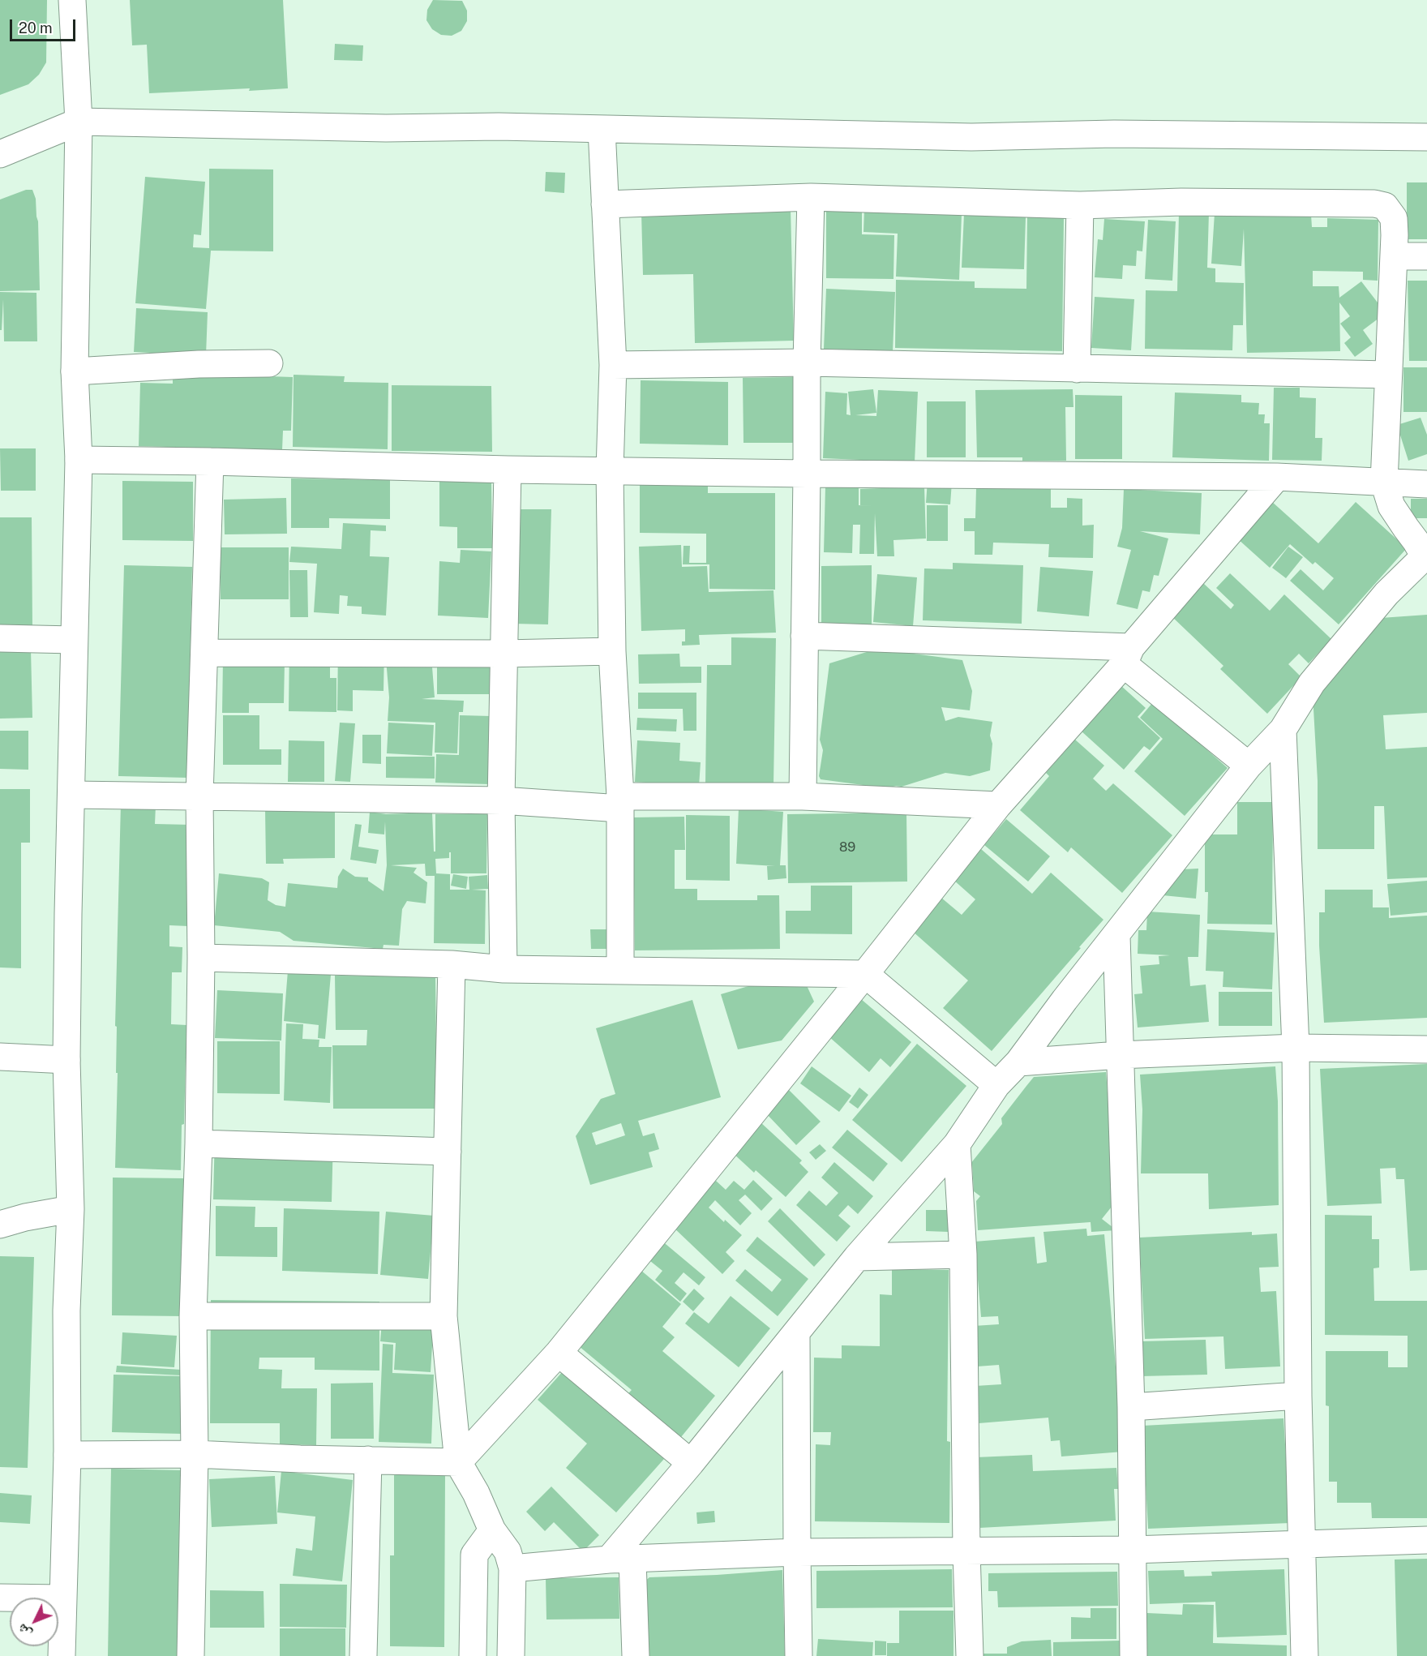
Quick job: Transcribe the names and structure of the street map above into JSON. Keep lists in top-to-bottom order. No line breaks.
{"house_numbers":["89"],"scale_bar":"20 m","north":"bottom left"}
